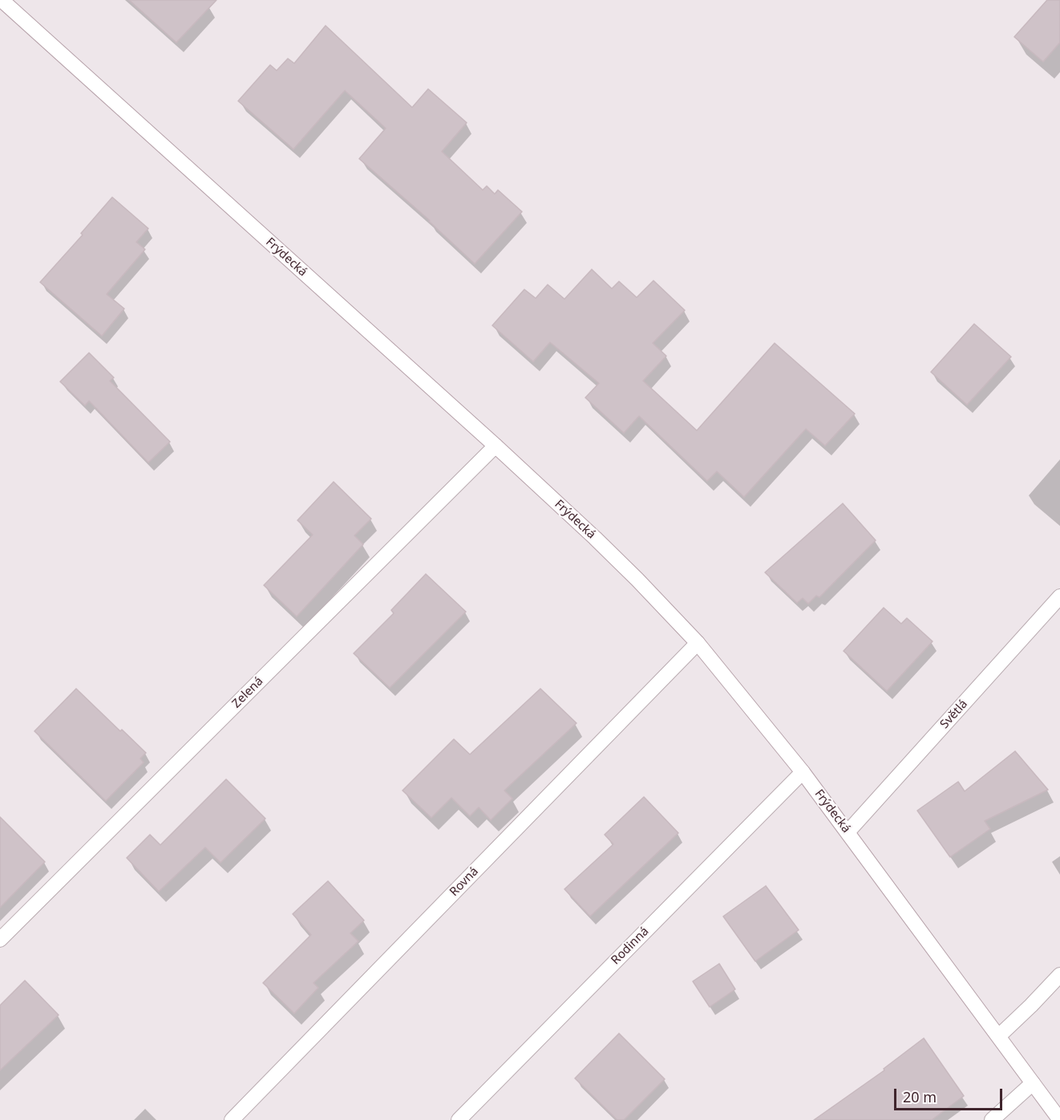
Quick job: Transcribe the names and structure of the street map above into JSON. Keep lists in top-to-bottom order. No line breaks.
{"streets":{"street":["Frýdecká","Zelená","Světlá","Rovná","Rodinná"]},"crossings":[["Frýdecká","Zelená"],["Frýdecká","Světlá"],["Frýdecká","Rovná"],["Frýdecká","Rodinná"]],"scale_bar":"20 m"}
